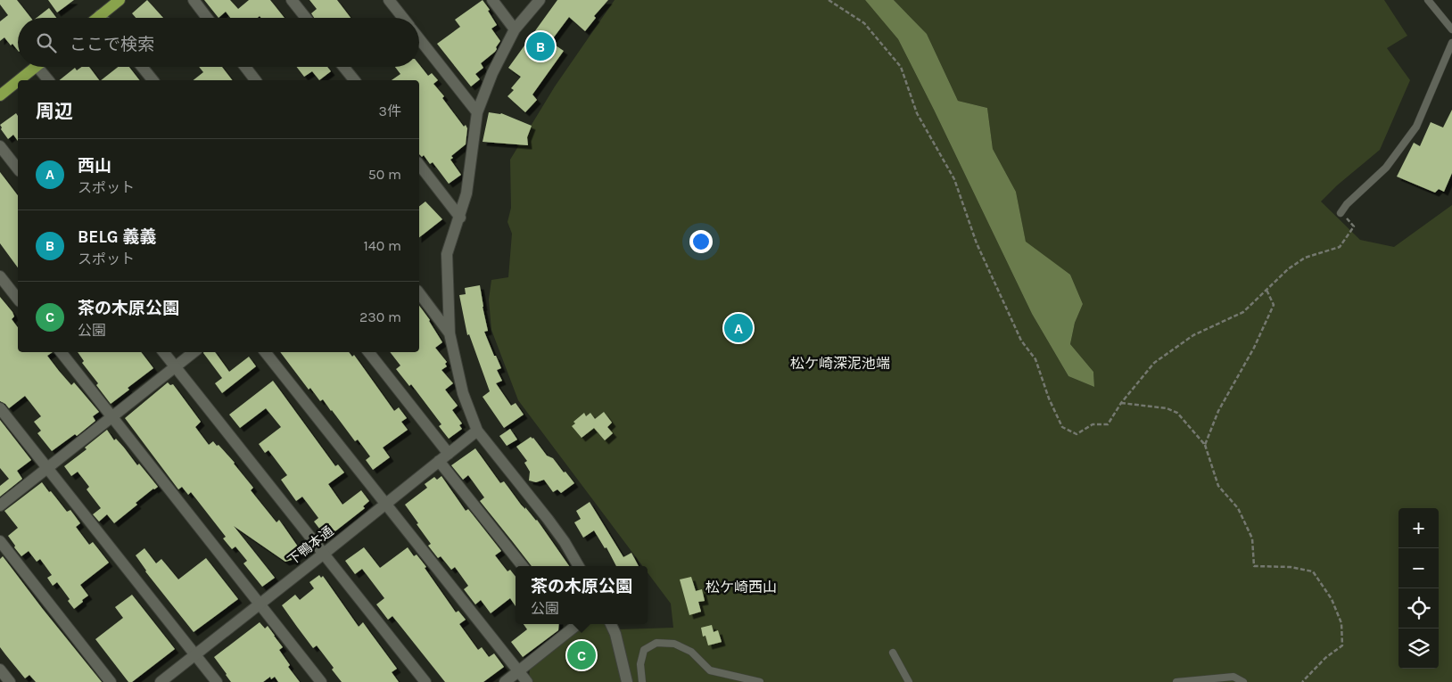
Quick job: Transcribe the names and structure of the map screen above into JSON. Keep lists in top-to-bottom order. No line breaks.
{"streets":{"street":["下鴨本通"]},"districts":["松ケ崎深泥池端","松ケ崎西山"],"page":{"search":"ここで検索","pins":["B","A","C"],"heading":["周辺","3件"],"list":[{"mark":"A","name":"西山","note":"スポット","value":"50 m"},{"mark":"B","name":"BELG 義義","note":"スポット","value":"140 m"},{"mark":"C","name":"茶の木原公園","note":"公園","value":"230 m"}],"map_buttons":["+","−"],"popup":["茶の木原公園","公園"]}}
